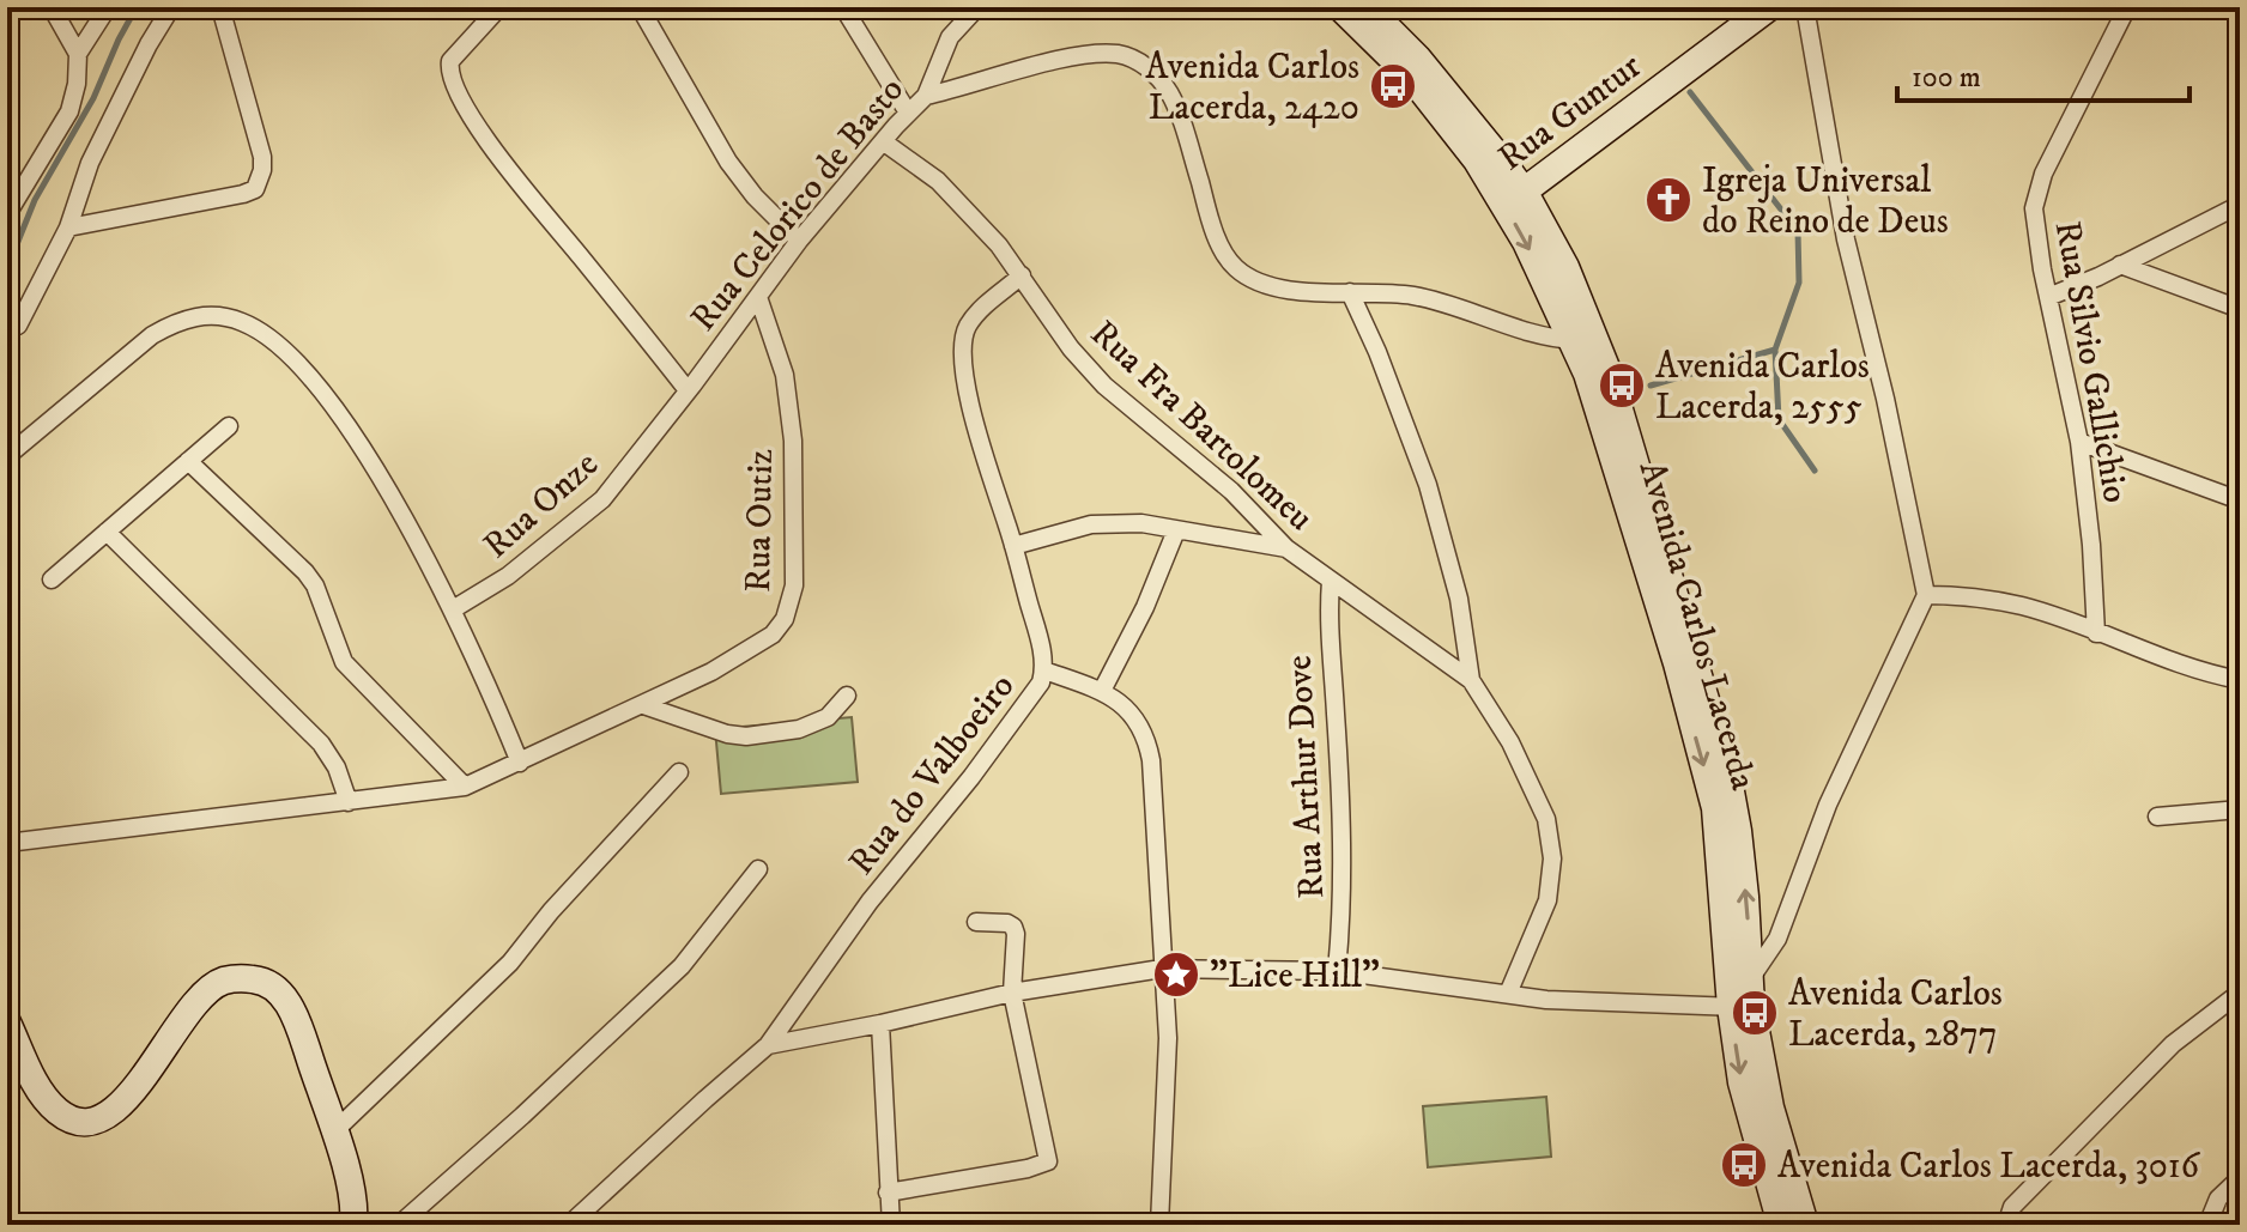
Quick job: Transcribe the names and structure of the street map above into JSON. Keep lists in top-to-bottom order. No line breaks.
{"streets":{"main road":["Rua Guntur","Avenida Carlos Lacerda"],"street":["Rua Celorico de Basto","Rua Silvio Gallichio","Rua Fra Bartolomeu","Rua Onze","Rua Outiz","Rua do Valboeiro","Rua Arthur Dove"]},"crossings":[["Rua Guntur","Avenida Carlos Lacerda"],["Rua Celorico de Basto","Rua Fra Bartolomeu"],["Rua Celorico de Basto","Rua Onze"],["Rua Celorico de Basto","Rua Outiz"],["Rua Fra Bartolomeu","Rua do Valboeiro"],["Rua Fra Bartolomeu","Rua Arthur Dove"]],"places":{"bus stop":["Avenida Carlos Lacerda, 2420","Avenida Carlos Lacerda, 2555","Avenida Carlos Lacerda, 2877","Avenida Carlos Lacerda, 3016"],"church":["Igreja Universal do Reino de Deus"],"place":["\"Lice Hill\""]},"scale_bar":"100 m"}
